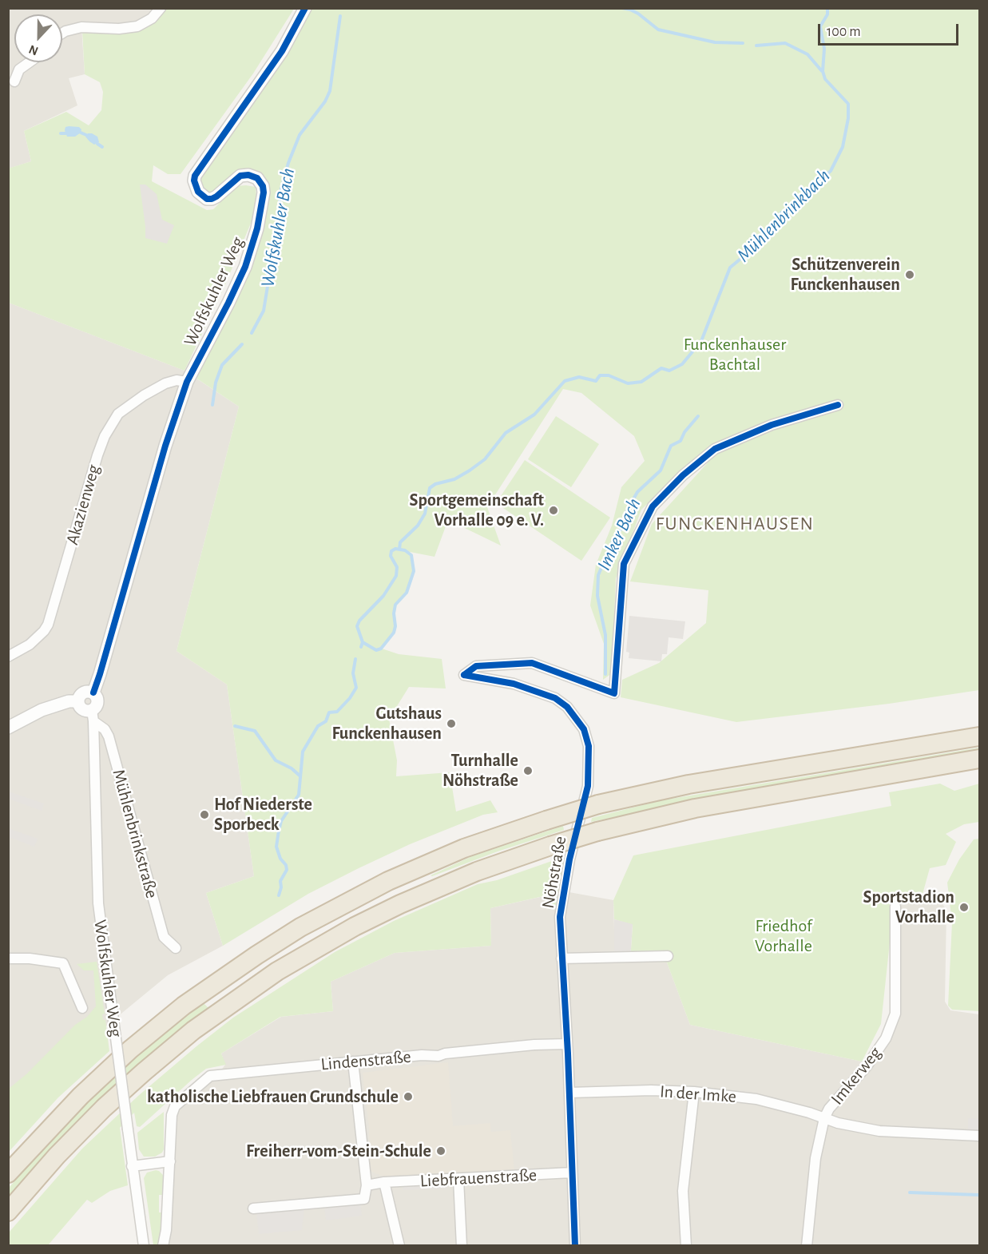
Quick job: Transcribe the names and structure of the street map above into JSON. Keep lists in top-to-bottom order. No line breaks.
{"streets":{"street":["Wolfskuhler Weg","Akazienweg","Mühlenbrinkstraße","Nöhstraße","Lindenstraße","Imkerweg","In der Imke","Liebfrauenstraße"]},"crossings":[["Wolfskuhler Weg","Akazienweg"],["Wolfskuhler Weg","Mühlenbrinkstraße"],["Nöhstraße","Lindenstraße"],["Nöhstraße","In der Imke"],["Nöhstraße","Liebfrauenstraße"],["Imkerweg","In der Imke"]],"districts":["FUNCKENHAUSEN"],"water":["Mühlenbrinkbach","Wolfskuhler Bach","Imker Bach"],"parks":["Funckenhauser Bachtal","Friedhof Vorhalle"],"places":["Schützenverein Funckenhausen","Sportgemeinschaft Vorhalle 09 e. V.","Gutshaus Funckenhausen","Turnhalle Nöhstraße","Hof Niederste Sporbeck","Sportstadion Vorhalle","katholische Liebfrauen Grundschule","Freiherr-vom-Stein-Schule"],"scale_bar":"100 m","north":"bottom"}
